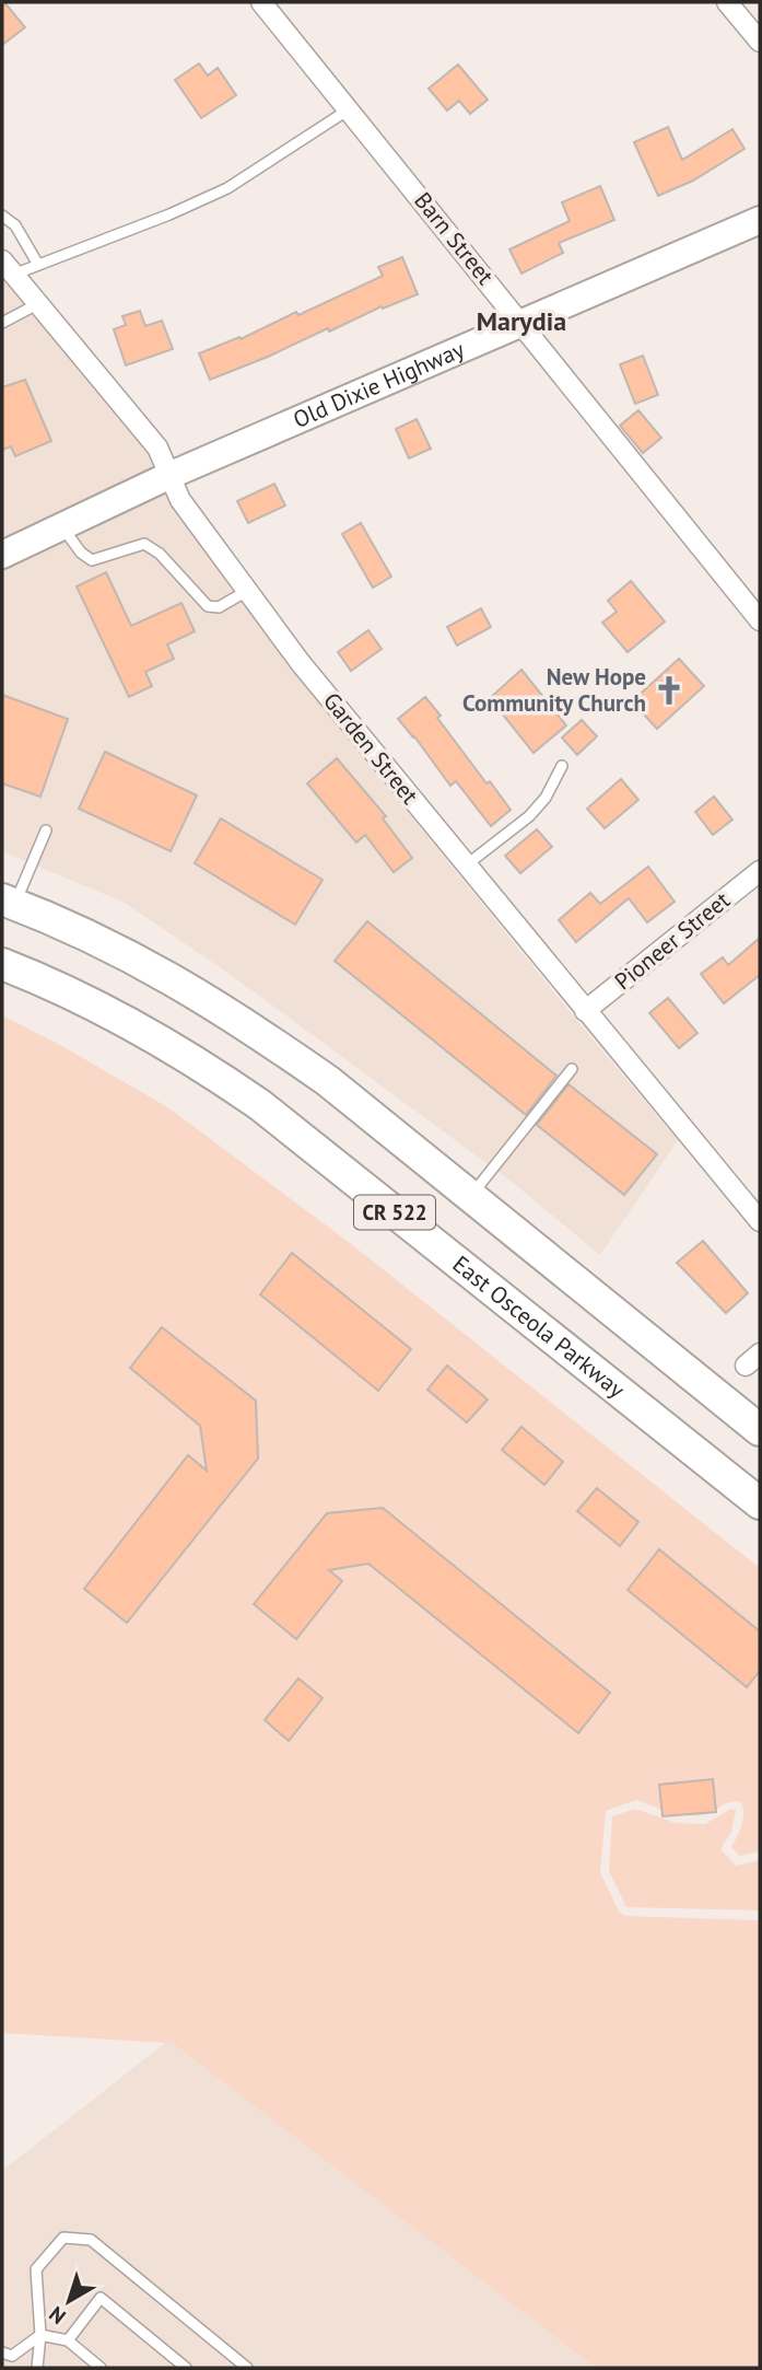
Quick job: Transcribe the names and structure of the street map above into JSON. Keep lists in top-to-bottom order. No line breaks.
{"streets":{"main road":["CR 522","East Osceola Parkway"],"street":["Barn Street","Old Dixie Highway","Garden Street","Pioneer Street"]},"crossings":[["Barn Street","Old Dixie Highway"],["Old Dixie Highway","Garden Street"],["Garden Street","Pioneer Street"]],"districts":["Marydia"],"places":{"church":["New Hope Community Church"]},"north":"bottom left"}
